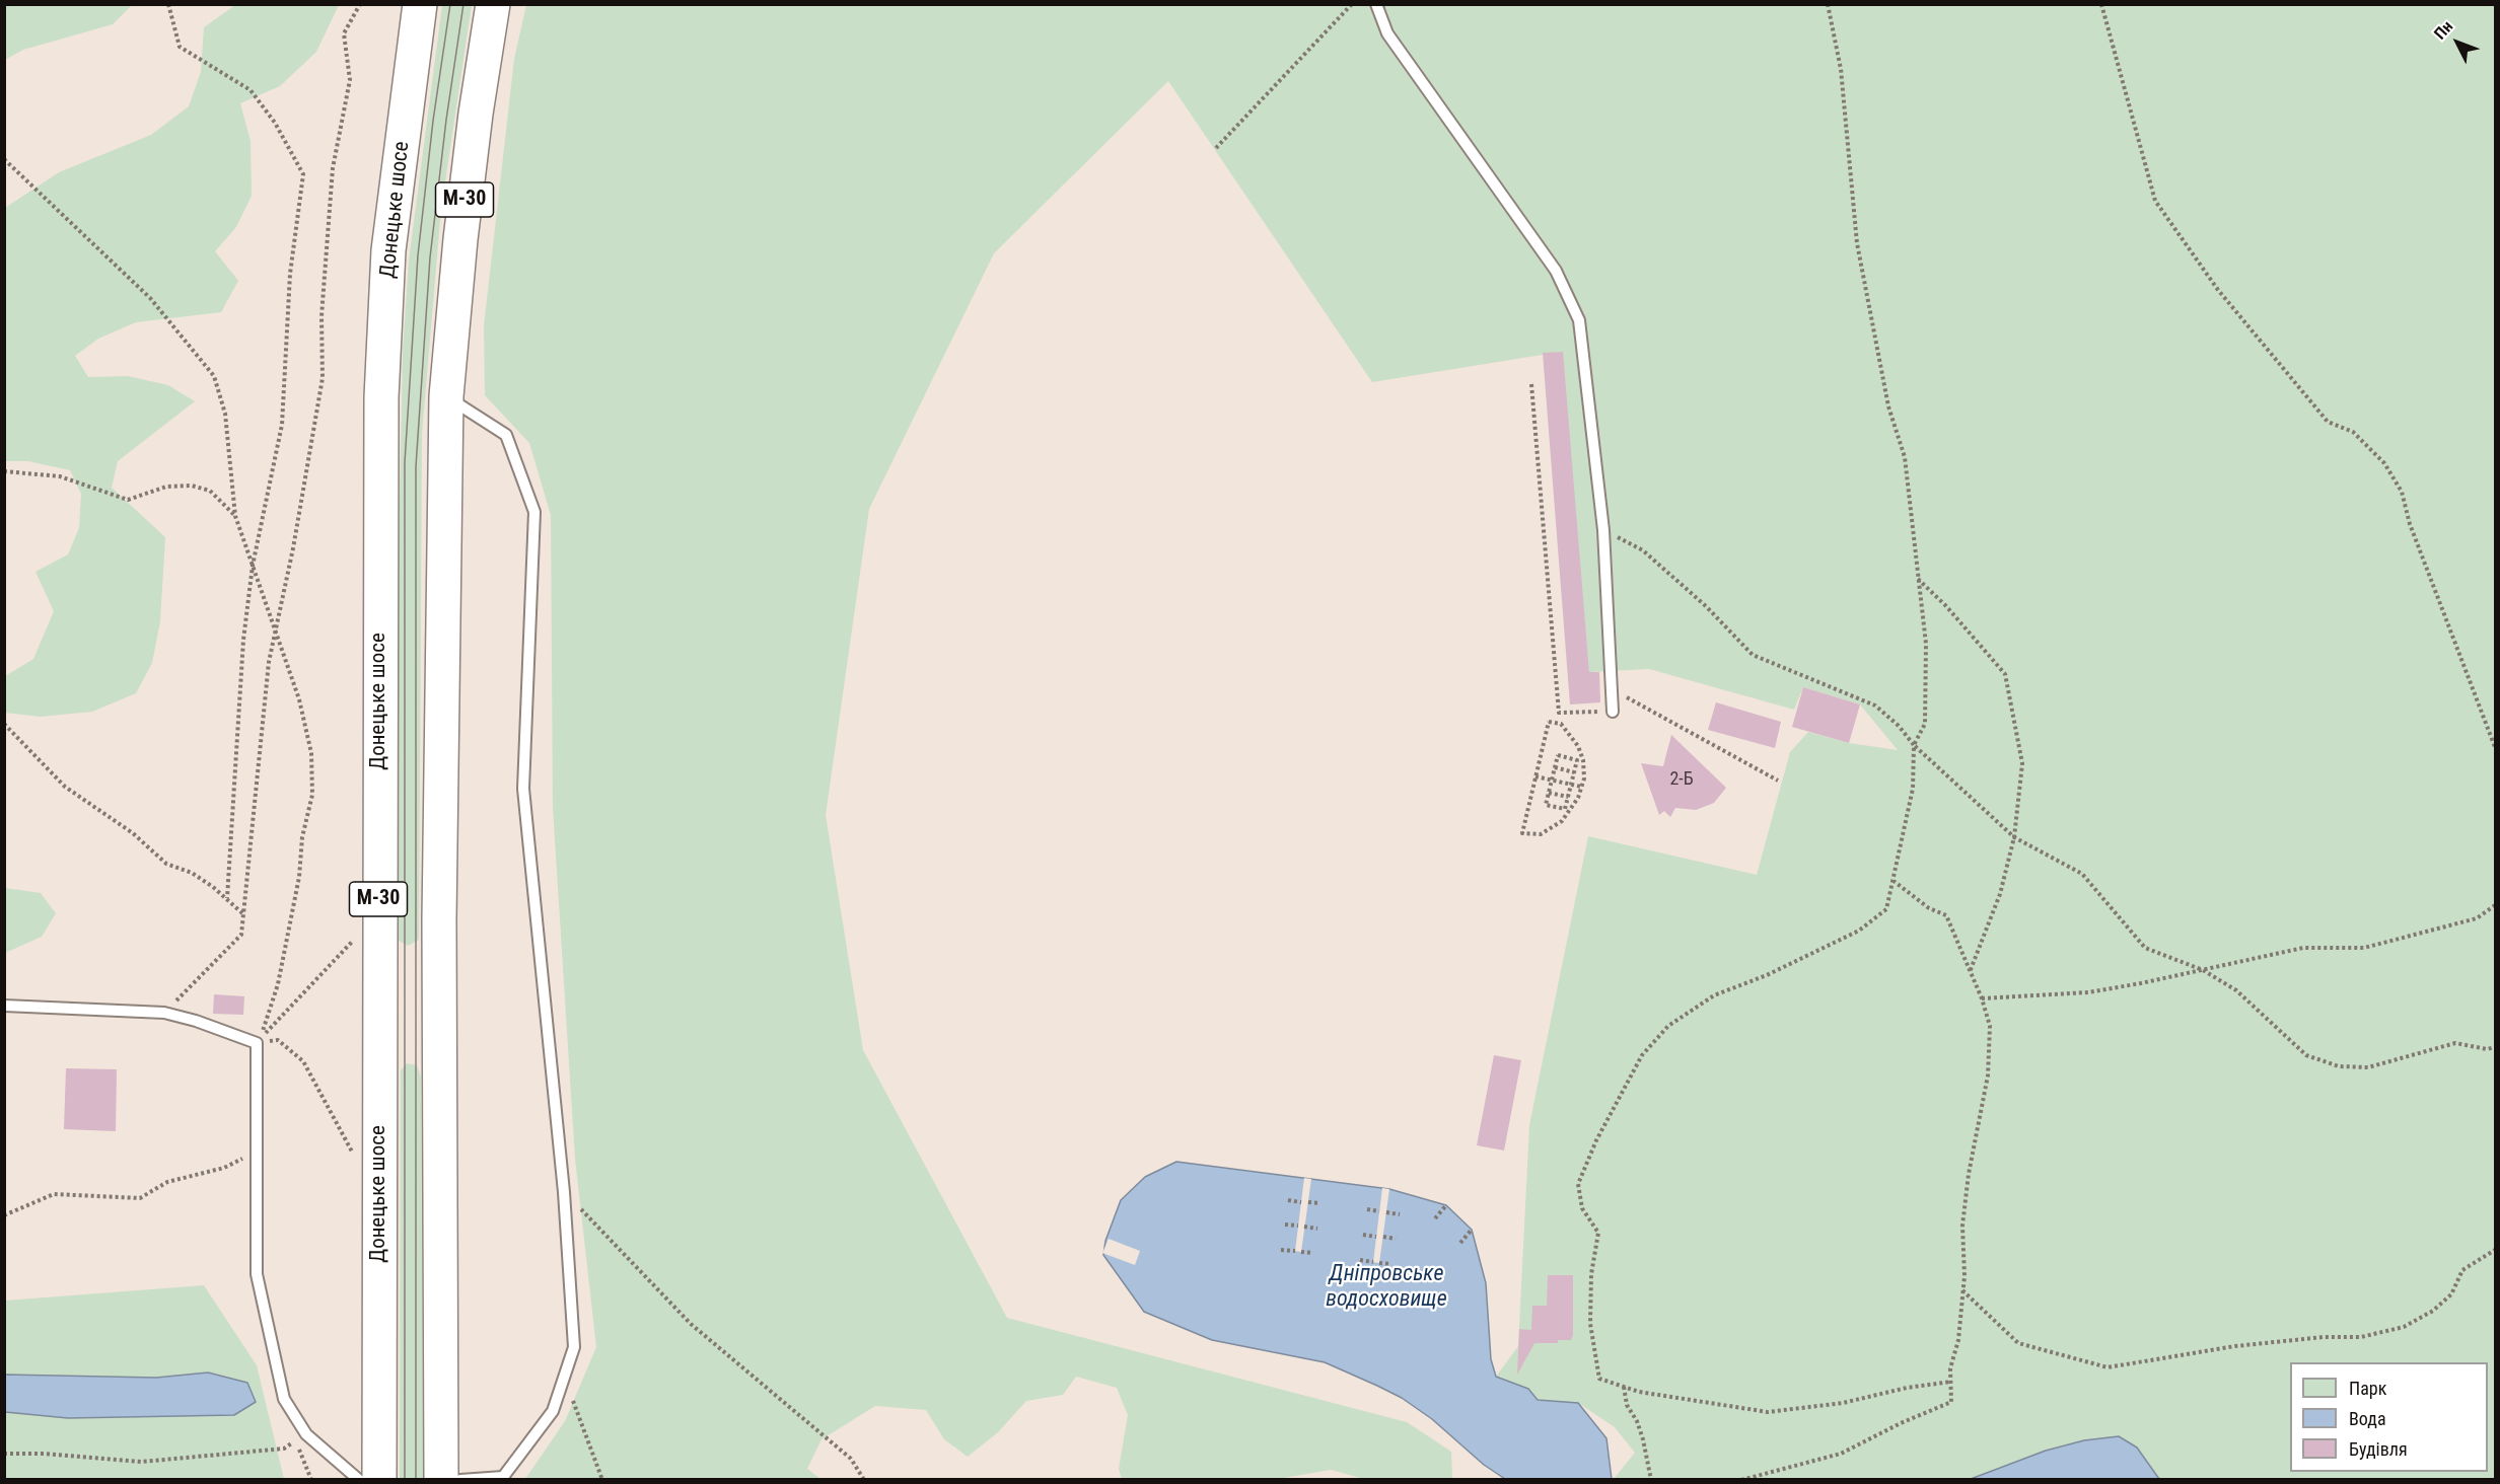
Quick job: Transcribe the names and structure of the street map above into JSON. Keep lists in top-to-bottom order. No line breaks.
{"streets":{"highway":["М-30","Донецьке шосе"]},"water":["Дніпровське водосховище"],"house_numbers":["2-Б"],"legend":["Парк","Вода","Будівля"],"north":"top left"}
